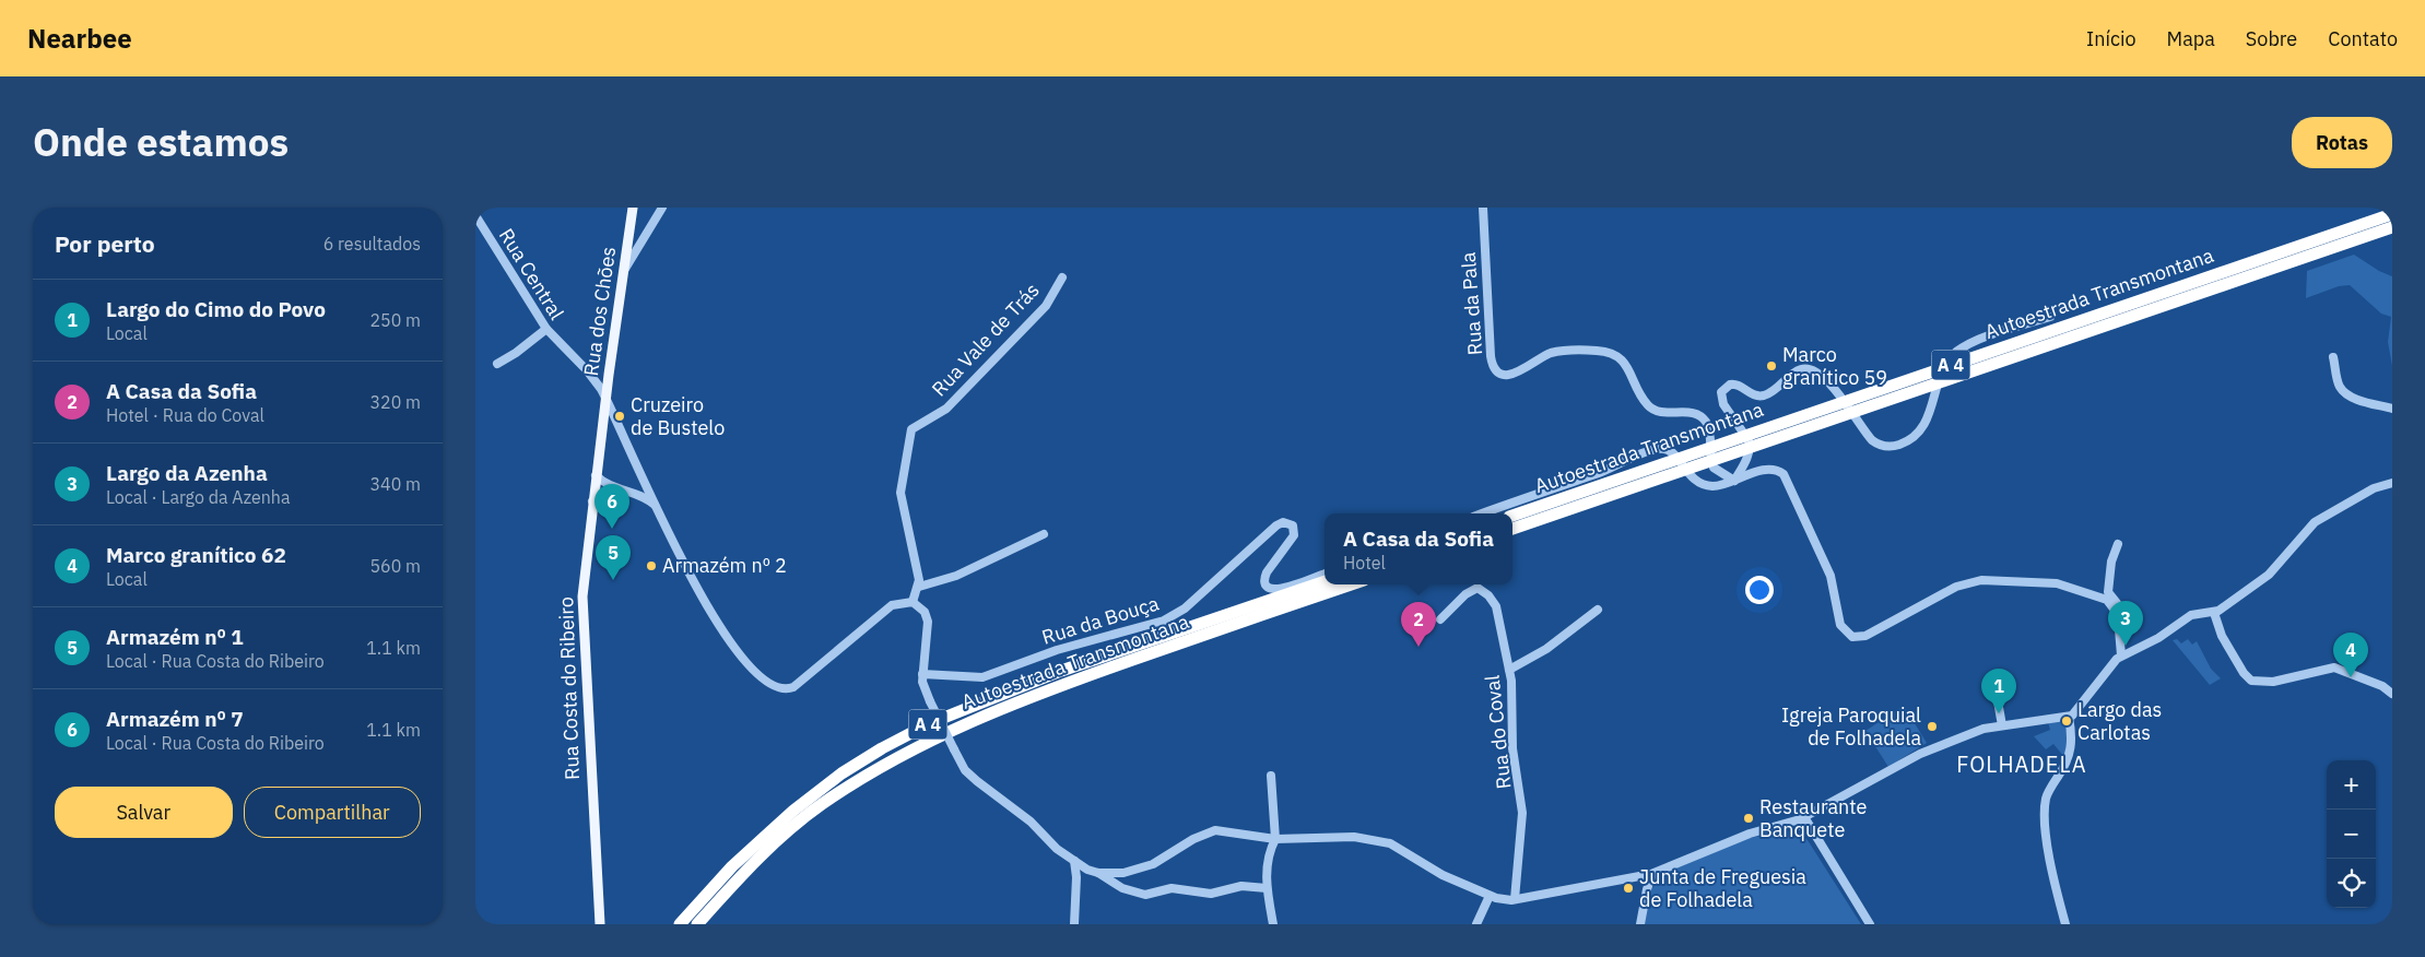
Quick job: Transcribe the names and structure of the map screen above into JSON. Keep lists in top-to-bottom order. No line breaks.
{"streets":{"highway":["Autoestrada Transmontana","A 4"],"main road":["Rua dos Chões","Rua Costa do Ribeiro"],"street":["Rua Central","Rua da Pala","Rua Vale de Trás","Rua da Bouça","Rua do Coval"]},"crossings":[["Rua Central","Rua dos Chões"],["Rua dos Chões","Rua Costa do Ribeiro"]],"districts":["FOLHADELA"],"places":["Marco granítico 59","Cruzeiro de Bustelo","Armazém nº 2","Largo das Carlotas","Igreja Paroquial de Folhadela","Restaurante Banquete","Junta de Freguesia de Folhadela"],"page":{"header":"Nearbee","nav":["Início","Mapa","Sobre","Contato"],"title":"Onde estamos","buttons":["Rotas",["Salvar","Compartilhar"]],"heading":["Por perto","6 resultados"],"list":[{"mark":"1","name":"Largo do Cimo do Povo","note":"Local","value":"250 m"},{"mark":"2","name":"A Casa da Sofia","note":"Hotel · Rua do Coval","value":"320 m"},{"mark":"3","name":"Largo da Azenha","note":"Local · Largo da Azenha","value":"340 m"},{"mark":"4","name":"Marco granítico 62","note":"Local","value":"560 m"},{"mark":"5","name":"Armazém nº 1","note":"Local · Rua Costa do Ribeiro","value":"1.1 km"},{"mark":"6","name":"Armazém nº 7","note":"Local · Rua Costa do Ribeiro","value":"1.1 km"}],"pins":["6","5","3","2","4","1"],"popup":["A Casa da Sofia","Hotel"],"map_buttons":["+","−"]}}
